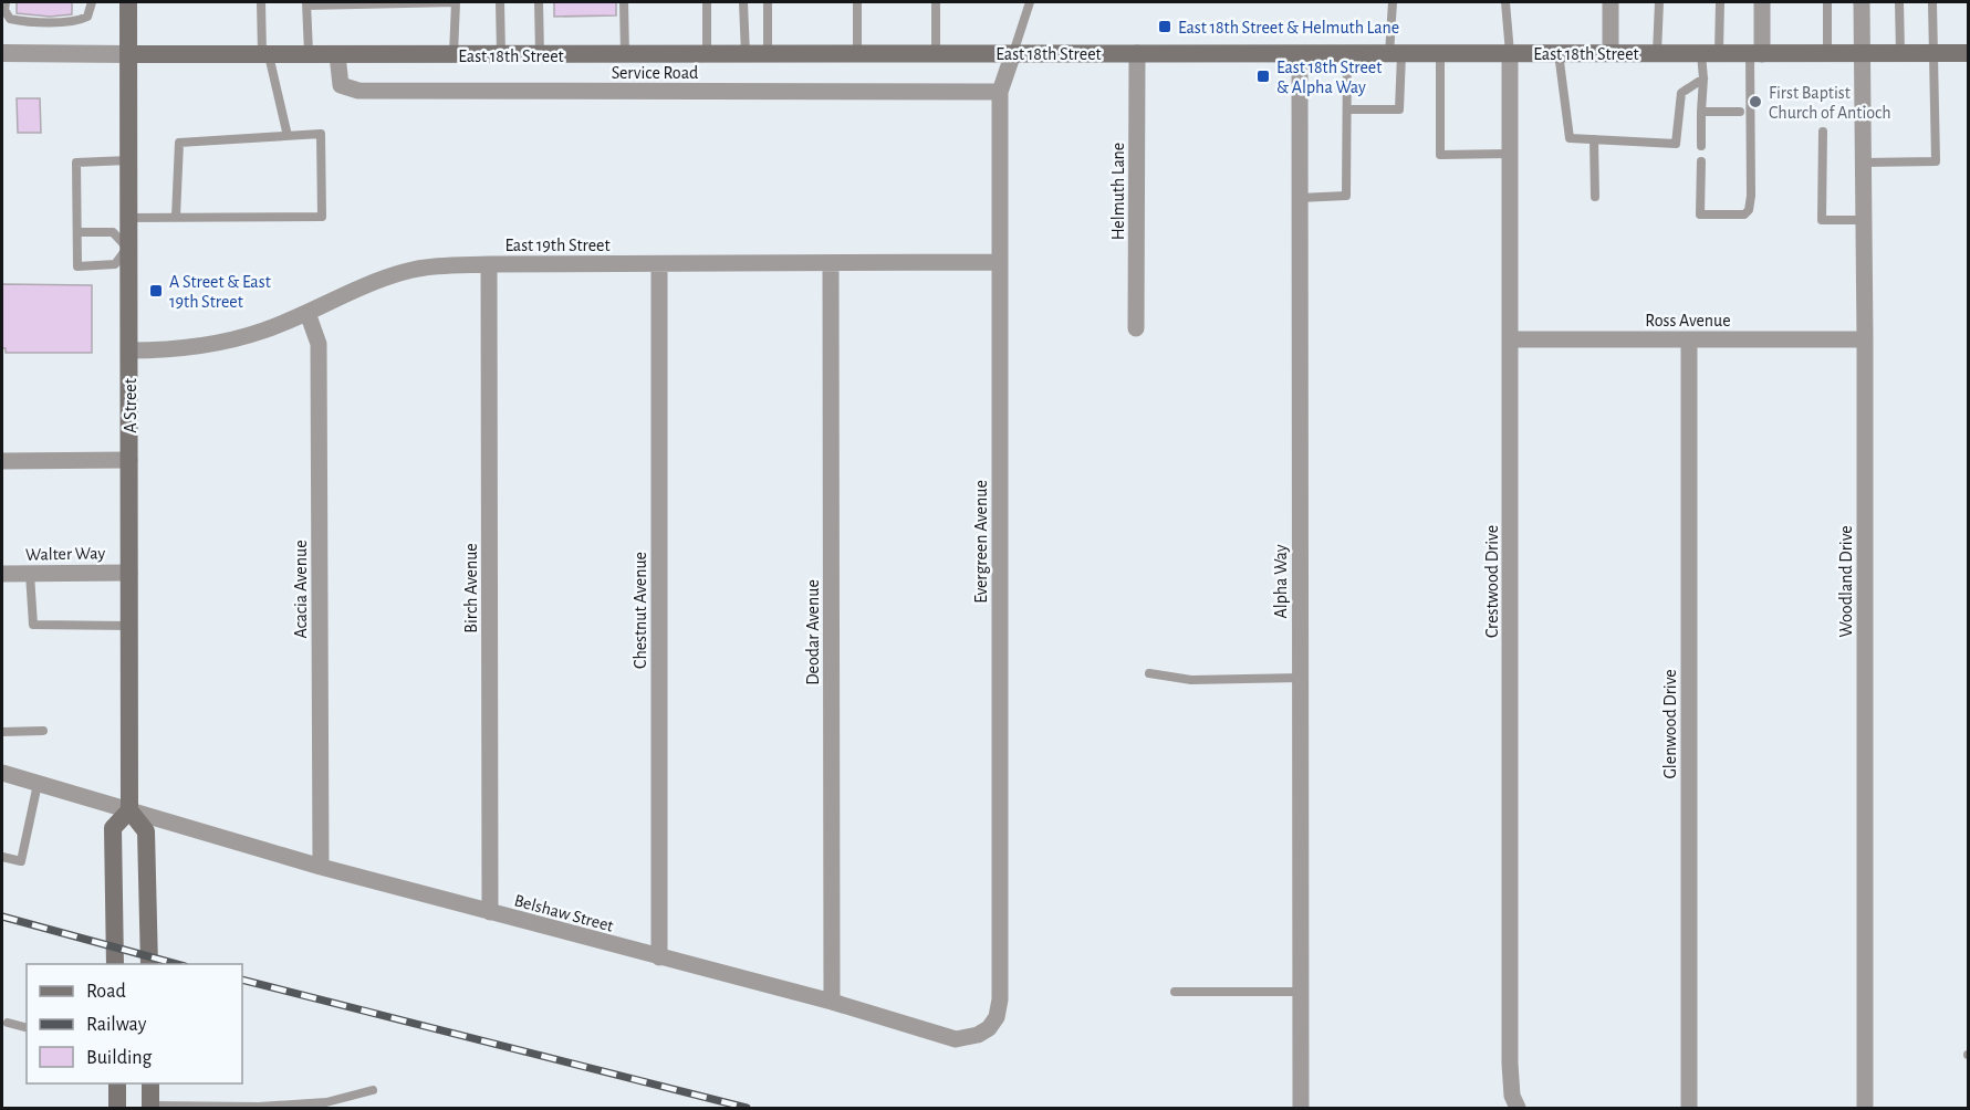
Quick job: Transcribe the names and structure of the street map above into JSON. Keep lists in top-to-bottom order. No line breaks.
{"streets":{"main road":["East 18th Street","A Street"],"street":["Service Road","Helmuth Lane","East 19th Street","Ross Avenue","Evergreen Avenue","Walter Way","Alpha Way","Crestwood Drive","Woodland Drive","Birch Avenue","Acacia Avenue","Chestnut Avenue","Deodar Avenue","Glenwood Drive","Belshaw Street"]},"crossings":[["East 18th Street","Service Road"],["East 18th Street","Helmuth Lane"],["East 18th Street","A Street"],["East 18th Street","Evergreen Avenue"],["East 18th Street","Alpha Way"],["East 18th Street","Crestwood Drive"],["East 18th Street","Woodland Drive"],["Service Road","Evergreen Avenue"],["East 19th Street","A Street"],["East 19th Street","Evergreen Avenue"],["East 19th Street","Birch Avenue"],["East 19th Street","Acacia Avenue"],["East 19th Street","Chestnut Avenue"],["East 19th Street","Deodar Avenue"],["Ross Avenue","Crestwood Drive"],["Ross Avenue","Woodland Drive"],["Ross Avenue","Glenwood Drive"],["A Street","Walter Way"],["A Street","Belshaw Street"],["Evergreen Avenue","Belshaw Street"],["Birch Avenue","Belshaw Street"],["Acacia Avenue","Belshaw Street"],["Chestnut Avenue","Belshaw Street"],["Deodar Avenue","Belshaw Street"]],"places":{"transit":["East 18th Street & Helmuth Lane","East 18th Street & Alpha Way","A Street & East 19th Street"],"other":["First Baptist Church of Antioch"]},"legend":["Road","Railway","Building"]}
